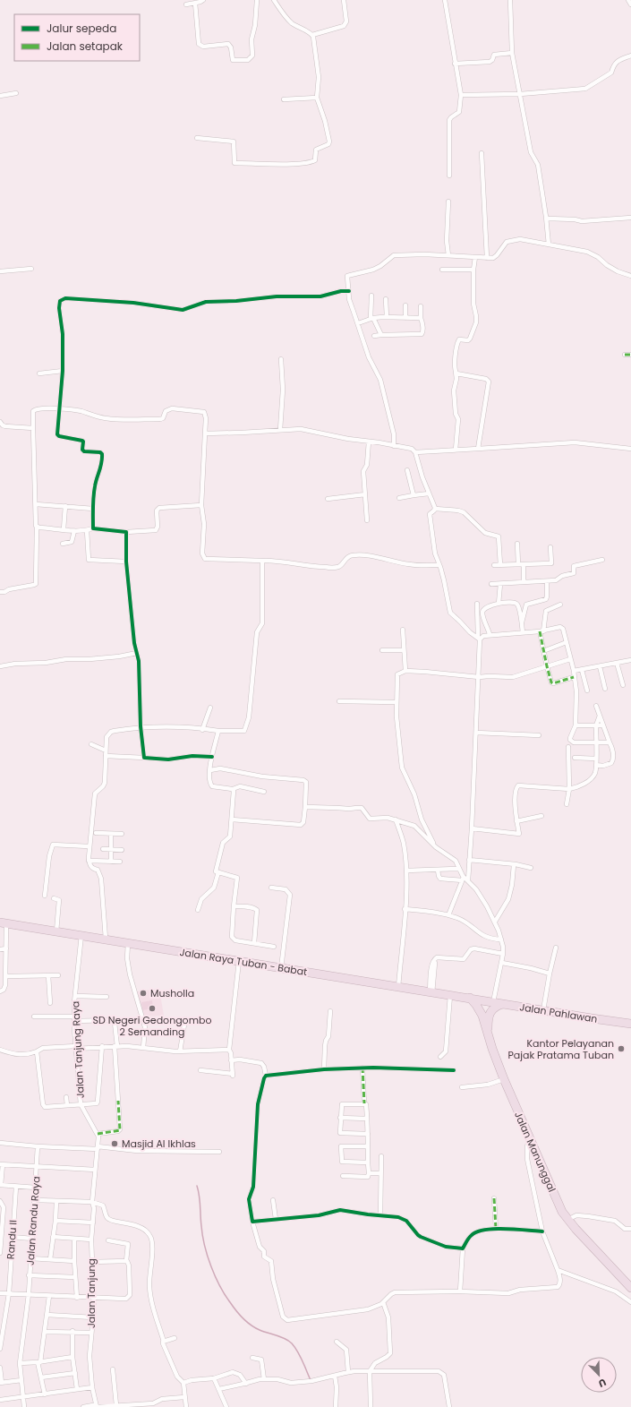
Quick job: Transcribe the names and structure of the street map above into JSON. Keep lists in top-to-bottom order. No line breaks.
{"streets":{"highway":["Jalan Raya Tuban - Babat","Jalan Pahlawan","Jalan Manunggal"],"street":["Jalan Tanjung Raya","Jalan Randu Raya","Randu II","Jalan Tanjung"]},"crossings":[["Jalan Raya Tuban - Babat","Jalan Pahlawan"],["Jalan Raya Tuban - Babat","Jalan Tanjung Raya"],["Jalan Raya Tuban - Babat","Jalan Manunggal"],["Jalan Tanjung Raya","Jalan Tanjung"]],"places":["Musholla","SD Negeri Gedongombo 2 Semanding","Kantor Pelayanan Pajak Pratama Tuban","Masjid Al Ikhlas"],"legend":["Jalur sepeda","Jalan setapak"],"north":"bottom right"}
